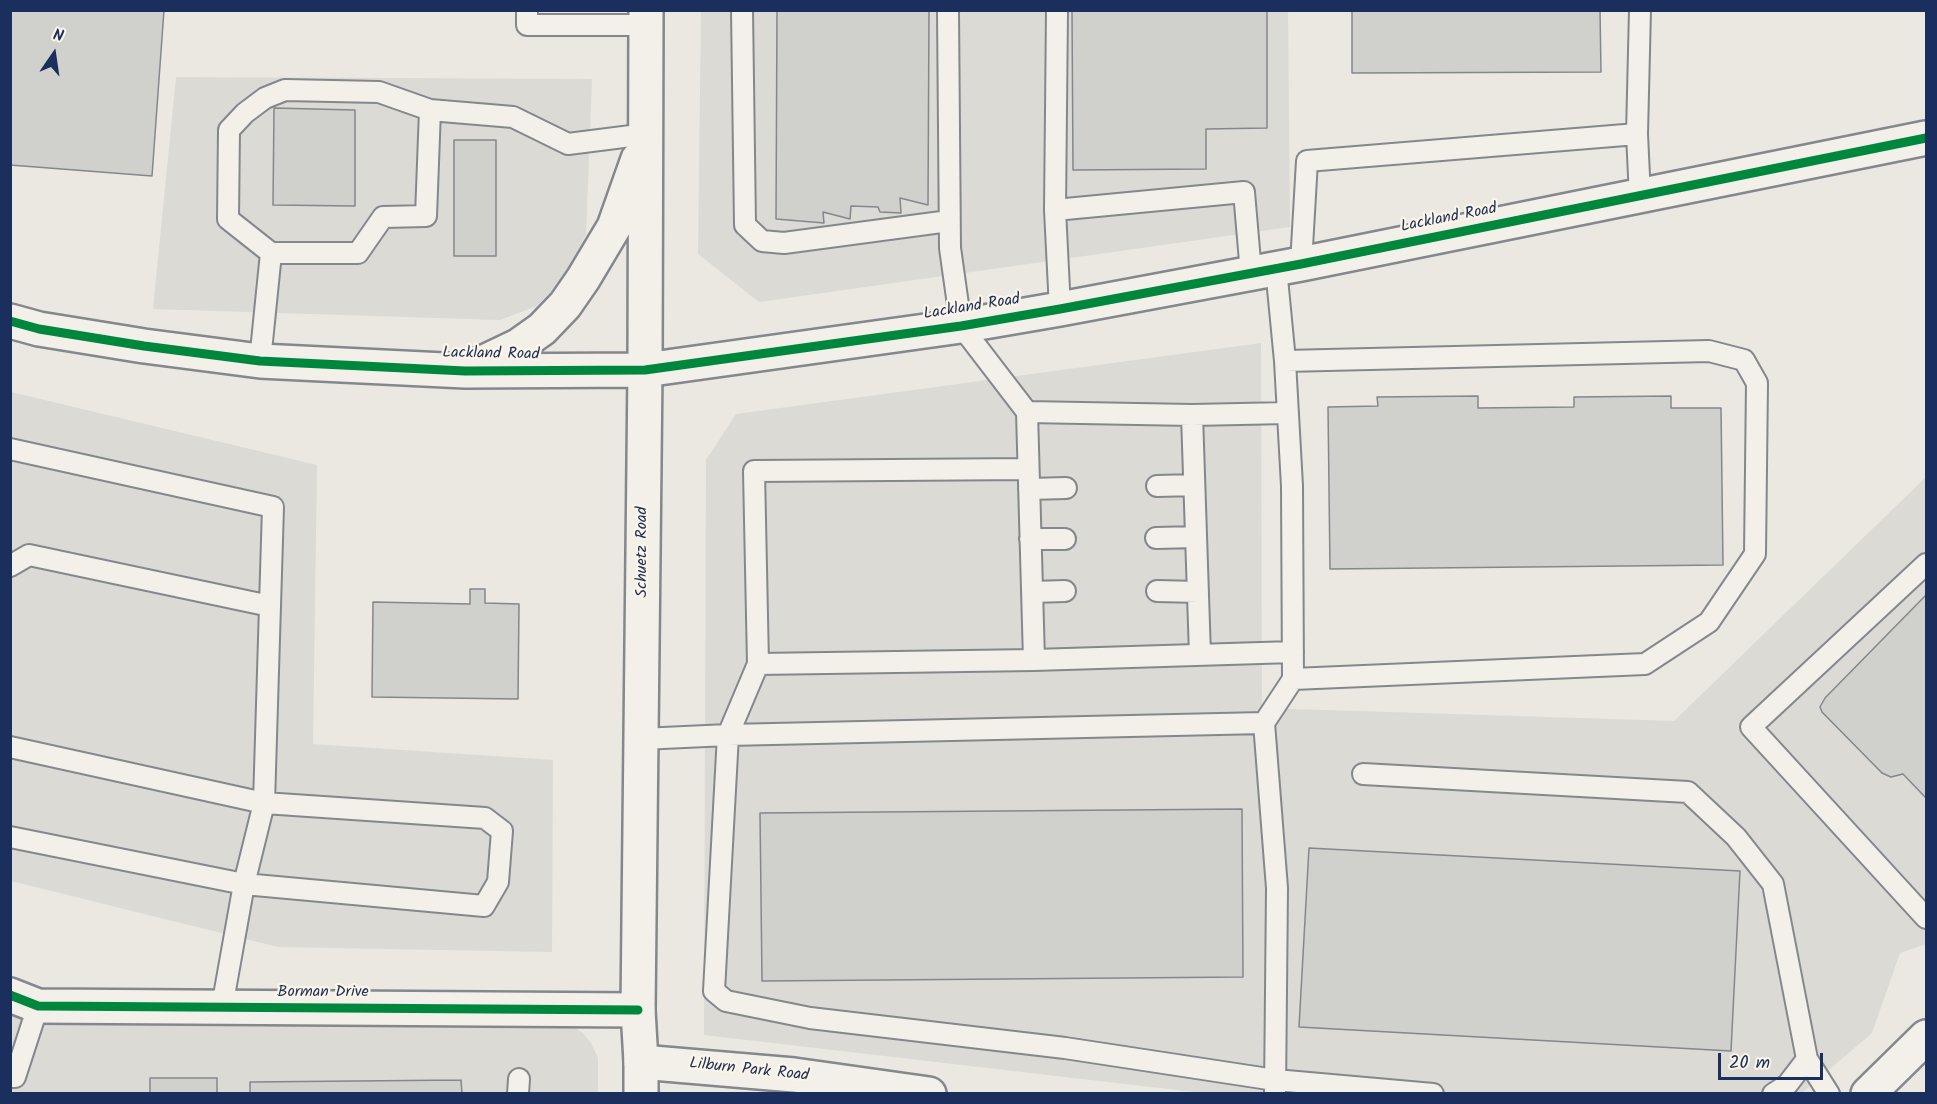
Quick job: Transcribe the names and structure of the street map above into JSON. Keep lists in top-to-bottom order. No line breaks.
{"streets":{"street":["Lackland Road","Schuetz Road","Borman Drive","Lilburn Park Road"]},"crossings":[["Lackland Road","Schuetz Road"],["Schuetz Road","Borman Drive"],["Schuetz Road","Lilburn Park Road"]],"scale_bar":"20 m","north":"top"}
